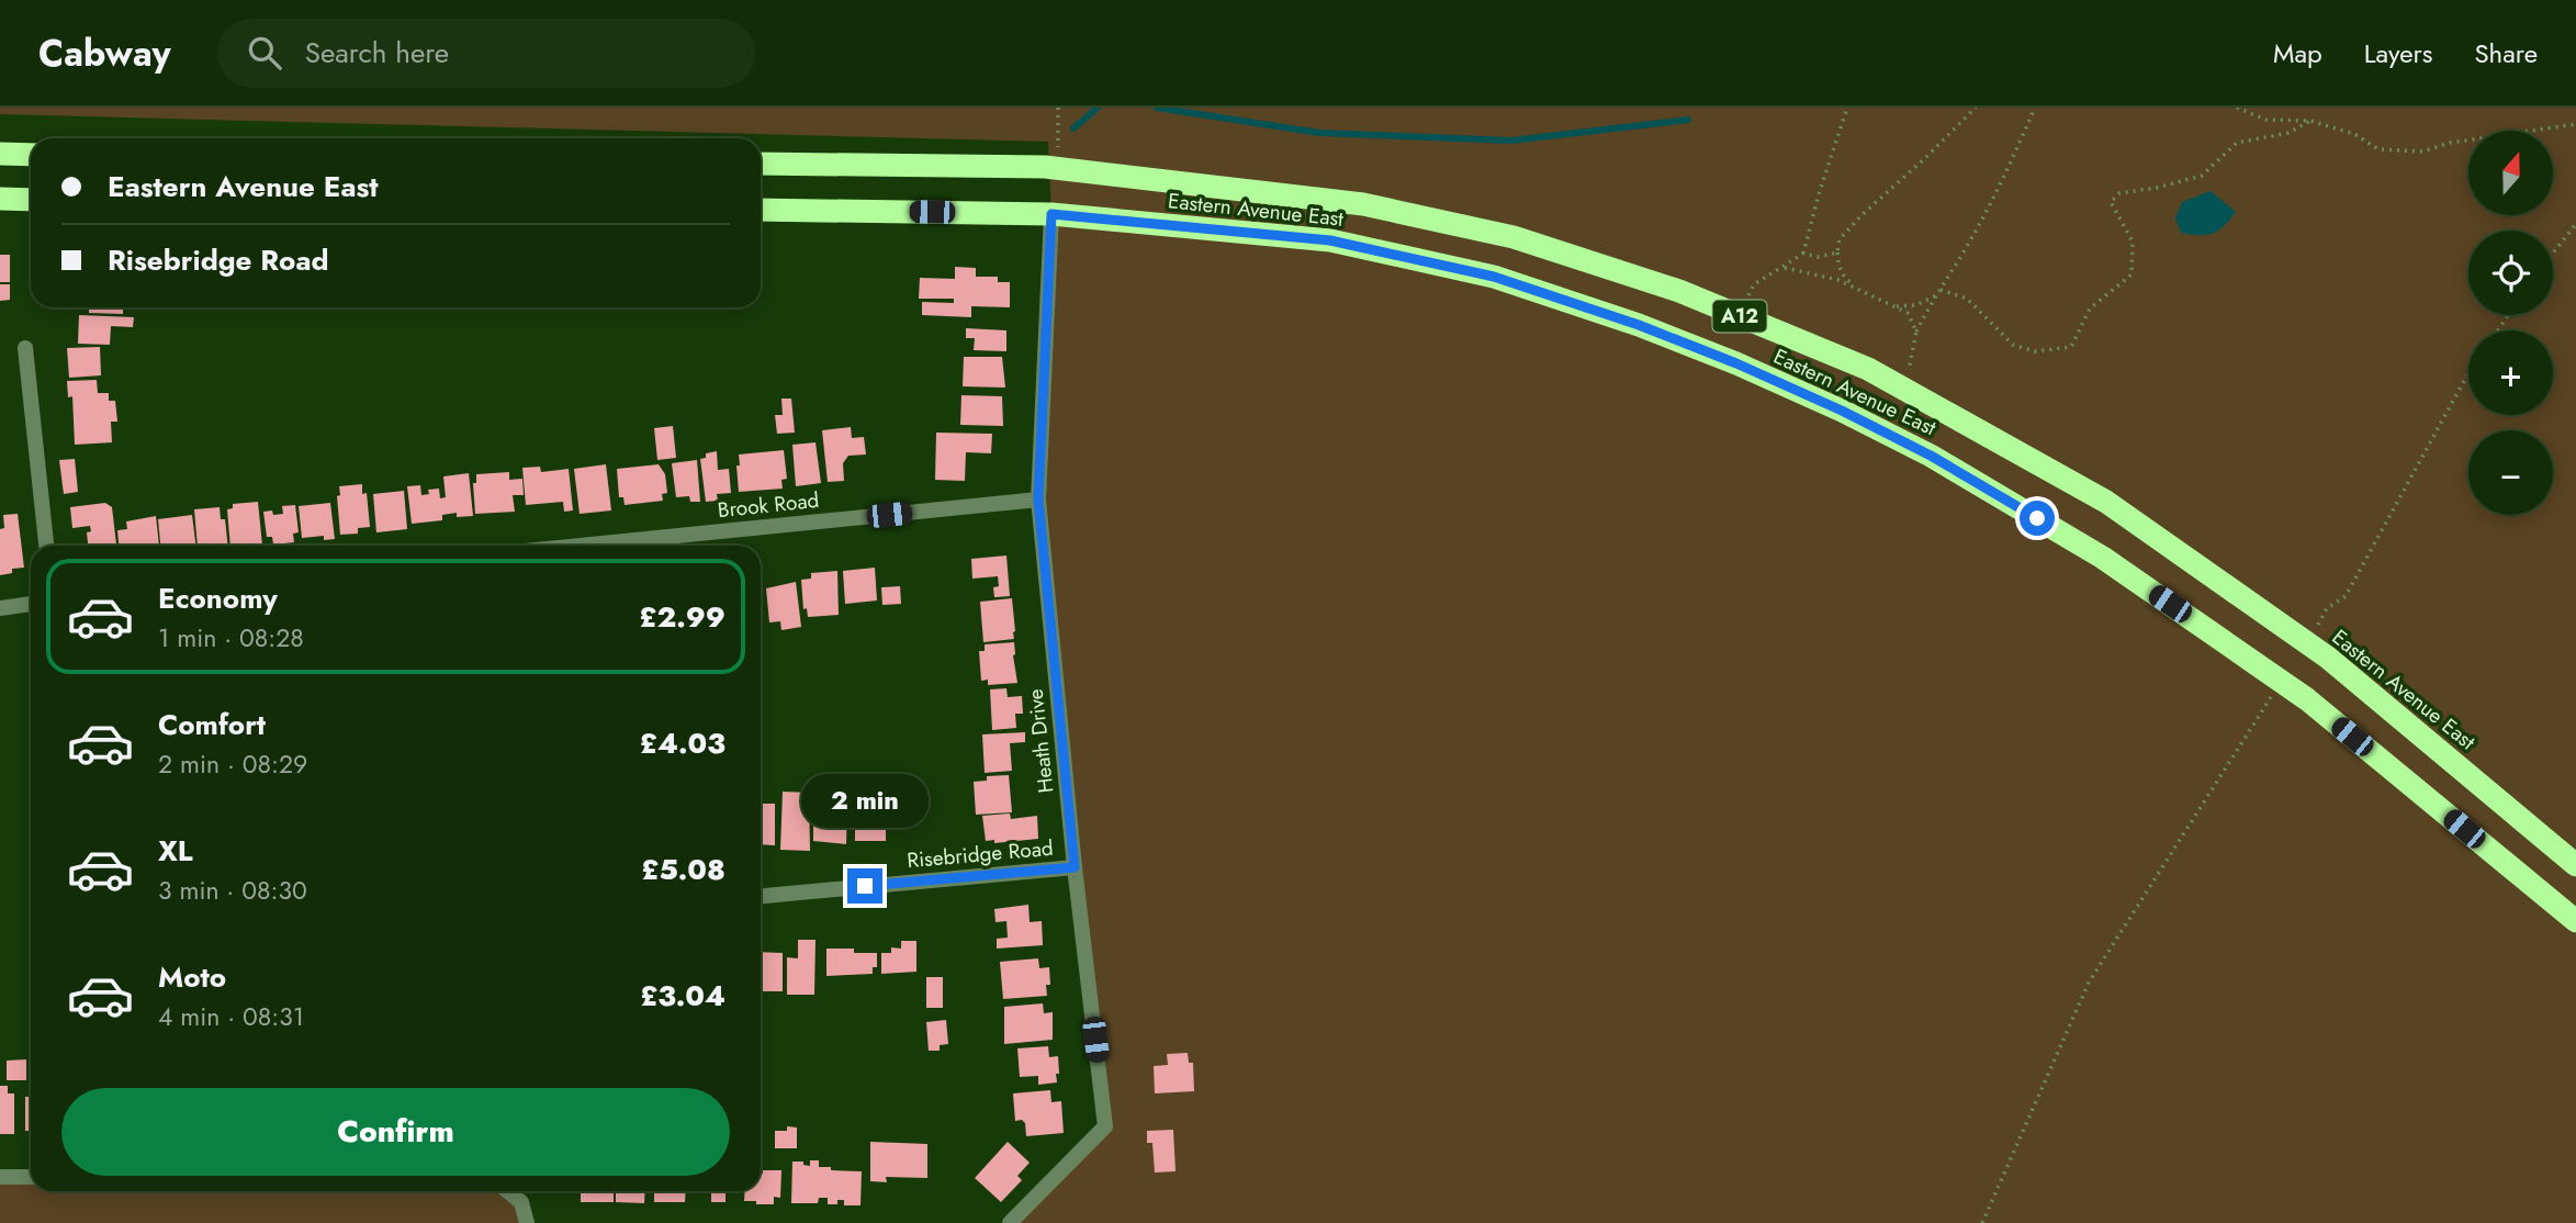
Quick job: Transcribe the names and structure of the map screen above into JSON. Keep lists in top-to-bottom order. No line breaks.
{"streets":{"highway":["Eastern Avenue East","A12"],"street":["Brook Road","Heath Drive","Risebridge Road"]},"crossings":[["Eastern Avenue East","Heath Drive"],["Brook Road","Heath Drive"],["Heath Drive","Risebridge Road"]],"north":"top","page":{"header":"Cabway","search":"Search here","nav":["Map","Layers","Share"],"map_buttons":["+","−"],"banner":["Eastern Avenue East","Risebridge Road"],"list":[{"name":"Economy","note":"1 min · 08:28","value":"£2.99"},{"name":"Comfort","note":"2 min · 08:29","value":"£4.03"},{"name":"XL","note":"3 min · 08:30","value":"£5.08"},{"name":"Moto","note":"4 min · 08:31","value":"£3.04"}],"bubble":"2 min","buttons":"Confirm"}}
